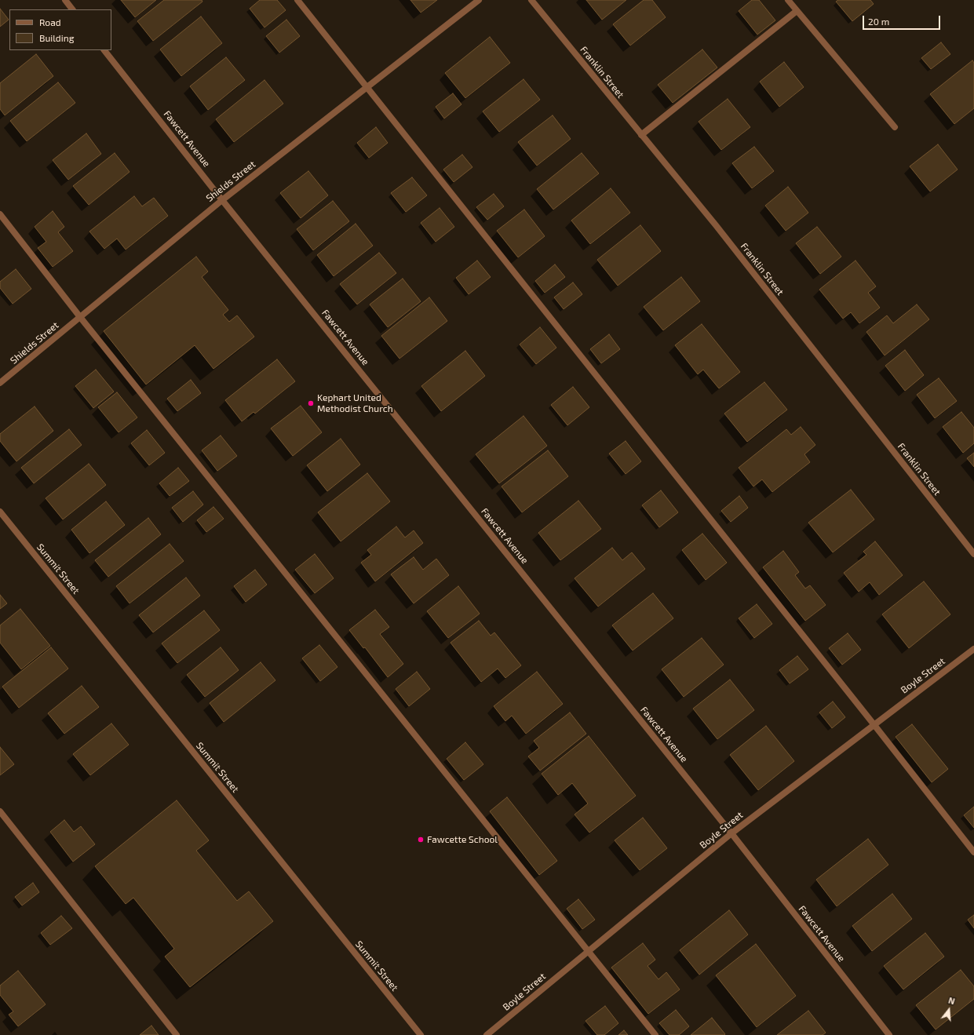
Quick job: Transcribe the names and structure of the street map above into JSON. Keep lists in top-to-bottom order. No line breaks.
{"streets":{"street":["Franklin Street","Fawcett Avenue","Shields Street","Summit Street","Boyle Street"]},"crossings":[["Fawcett Avenue","Shields Street"],["Fawcett Avenue","Boyle Street"]],"places":["Kephart United Methodist Church","Fawcette School"],"legend":["Road","Building"],"scale_bar":"20 m","north":"top"}
